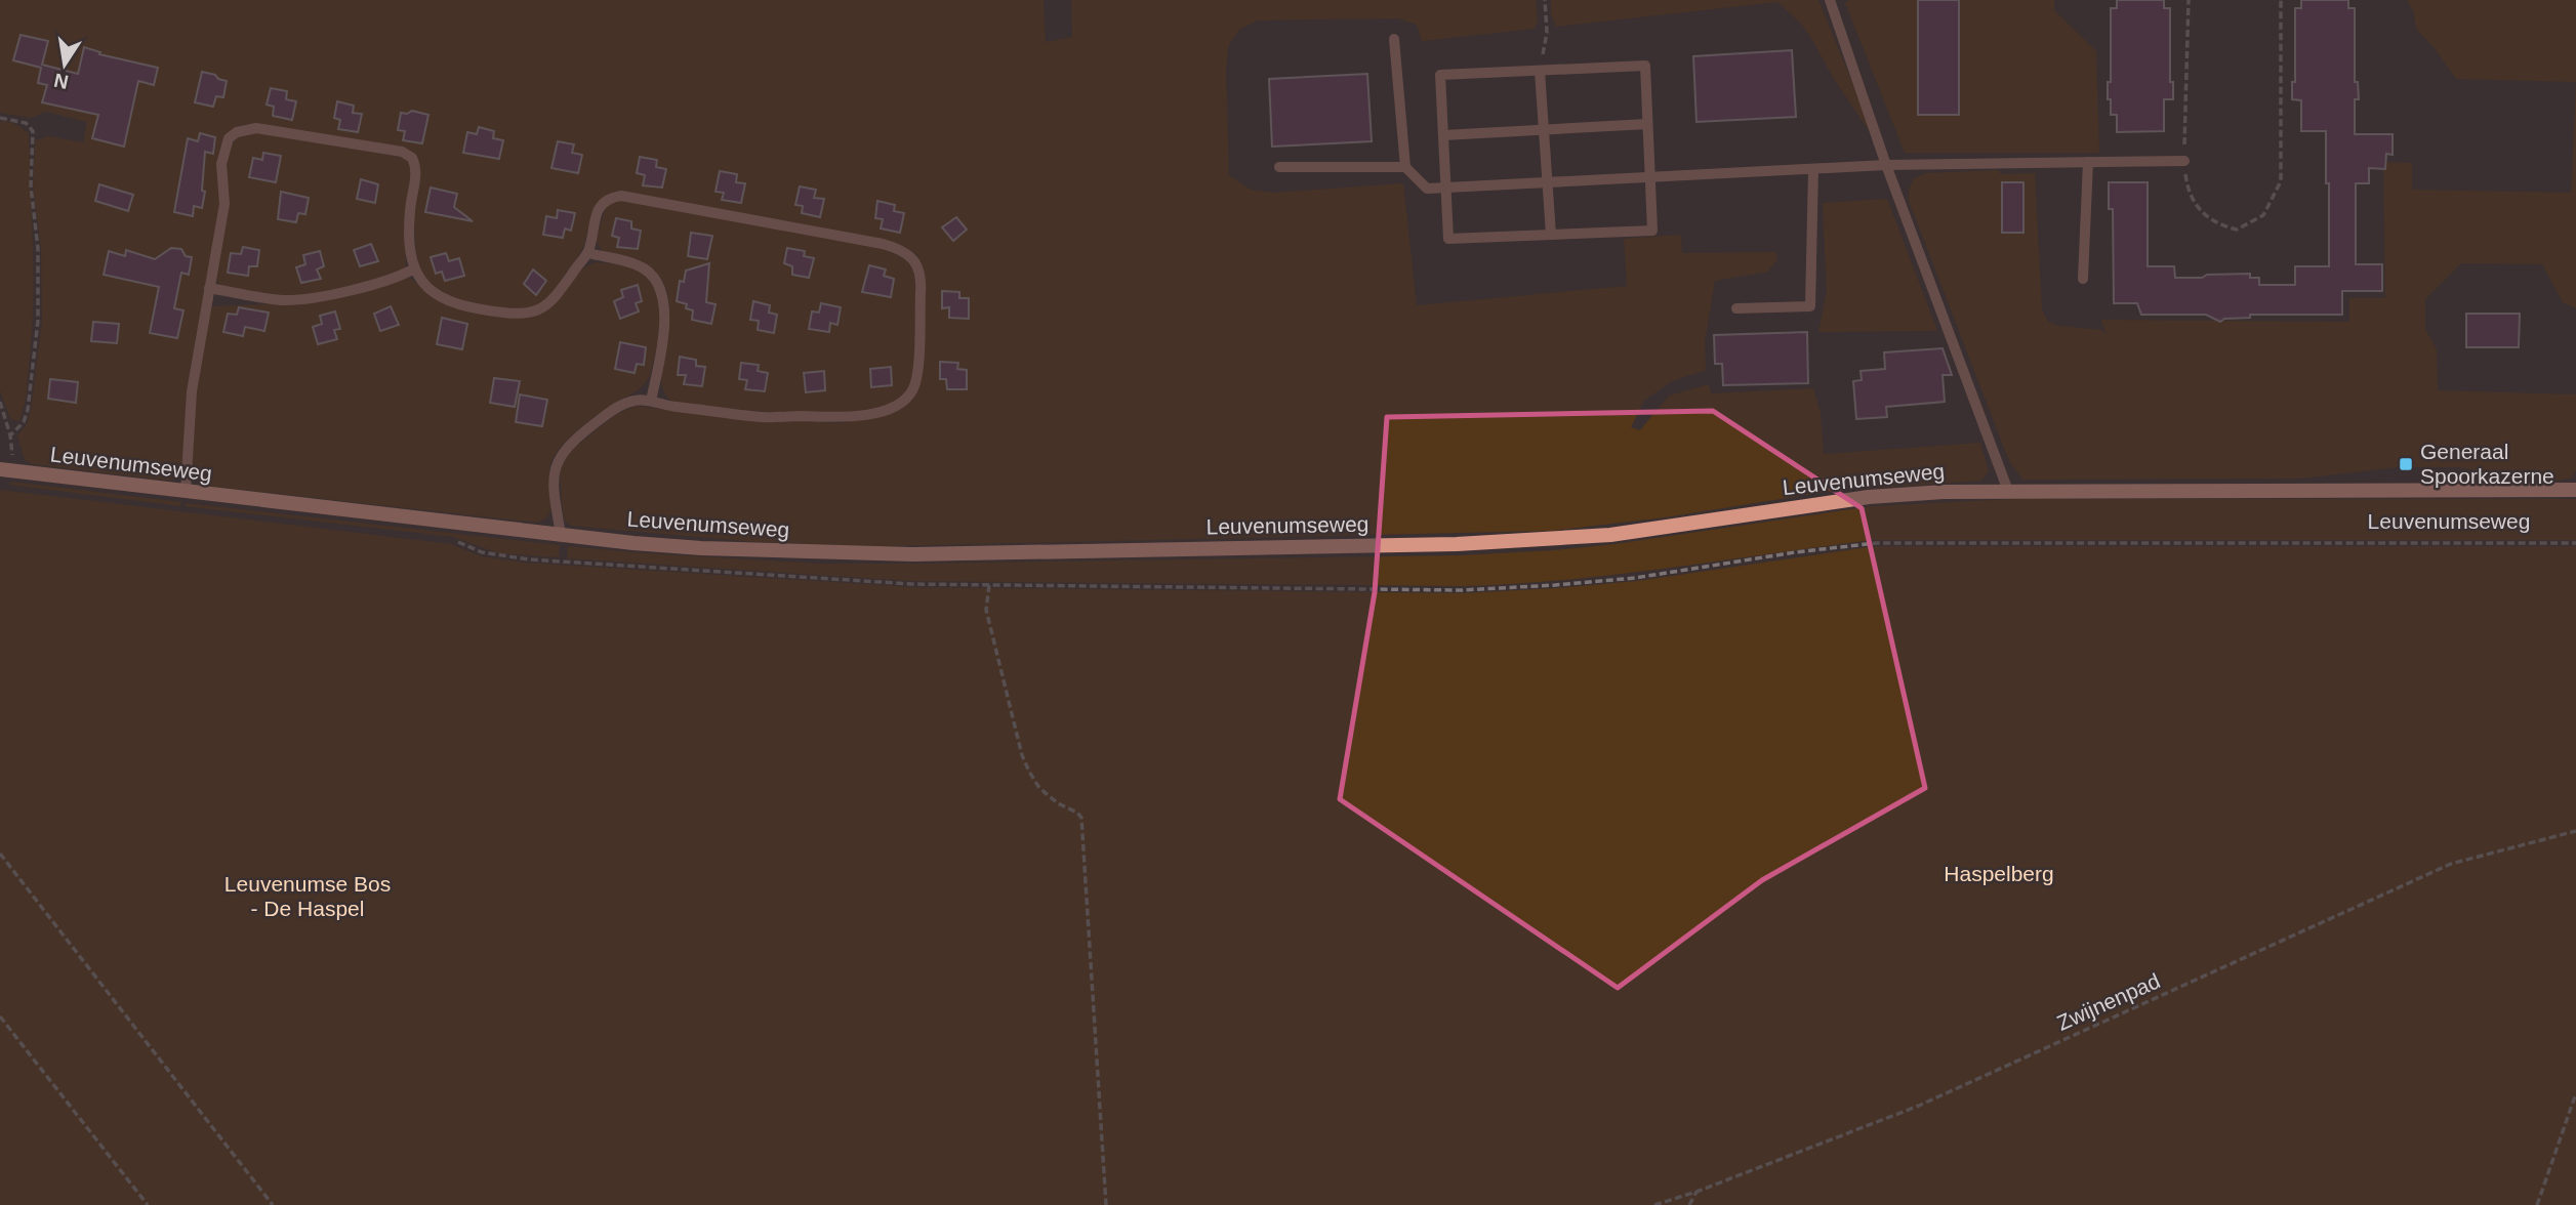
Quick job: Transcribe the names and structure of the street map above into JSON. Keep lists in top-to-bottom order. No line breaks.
{"streets":{"main road":["Leuvenumseweg"],"path":["Zwijnenpad"]},"parks":["Haspelberg","Leuvenumse Bos - De Haspel"],"places":{"transit":["Generaal Spoorkazerne"]},"north":"bottom"}
